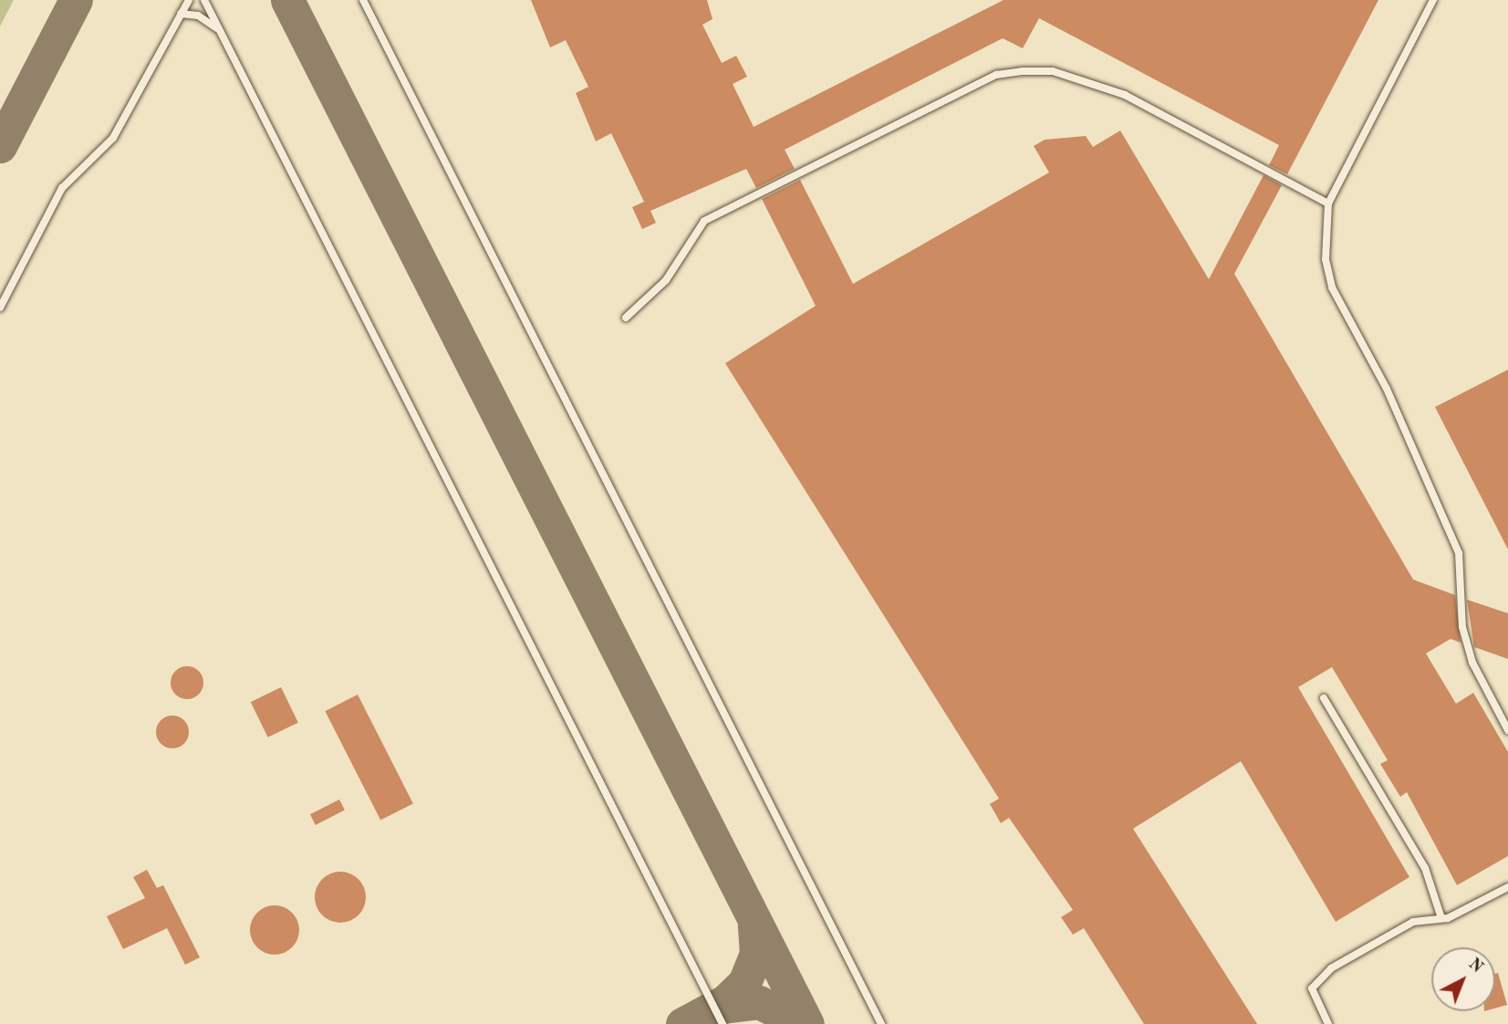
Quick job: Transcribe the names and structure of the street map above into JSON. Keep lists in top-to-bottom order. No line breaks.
{"north":"top right"}
